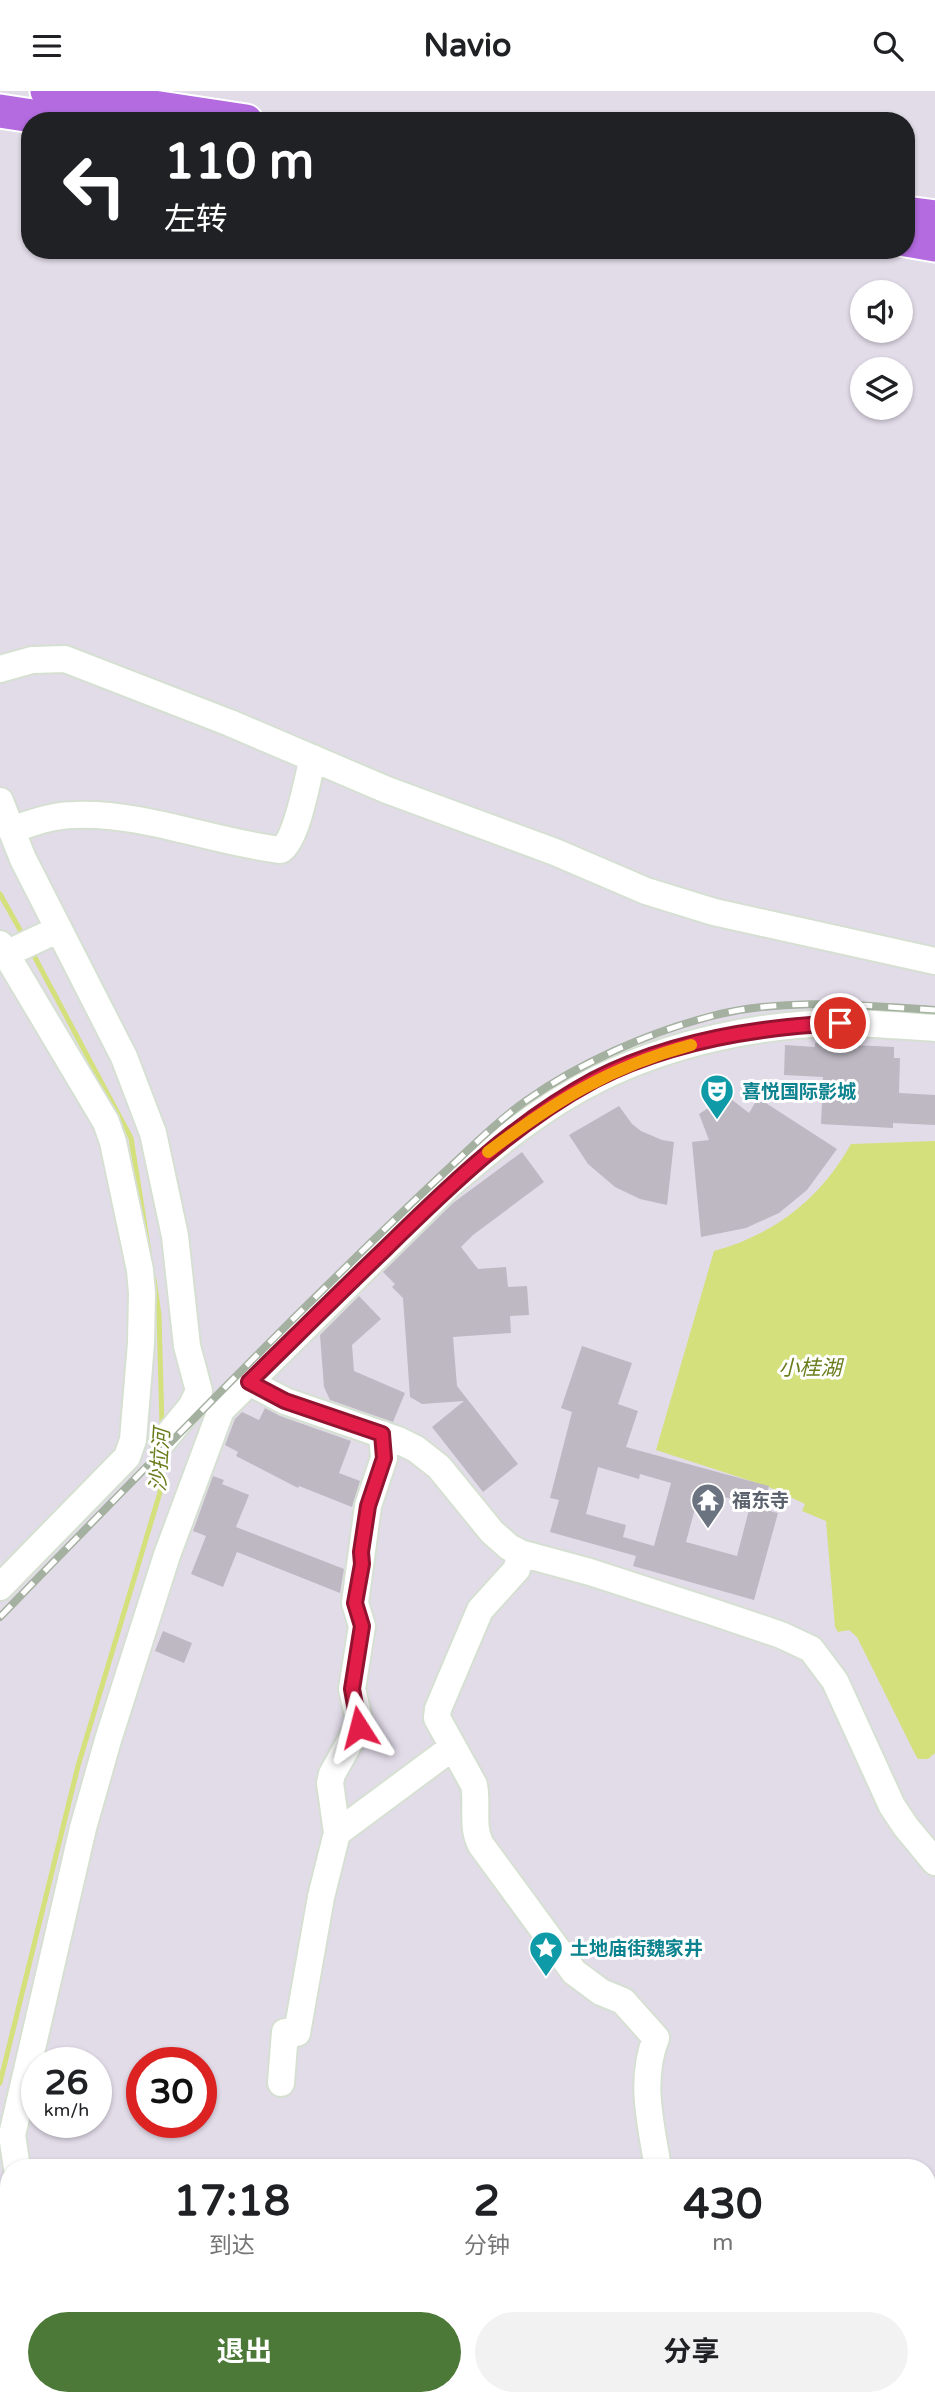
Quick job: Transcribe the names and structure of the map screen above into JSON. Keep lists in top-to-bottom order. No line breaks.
{"water":["小桂湖","沙拉河"],"places":{"theatre":["喜悦国际影城"],"temple":["福东寺"],"place":["土地庙街魏家井"]},"page":{"header":"Navio","turn":["110 m","左转"],"speed":"26 km/h","limit":"30","eta":["17:18","到达","2","分钟","430","m"],"buttons":["退出","分享"]}}
